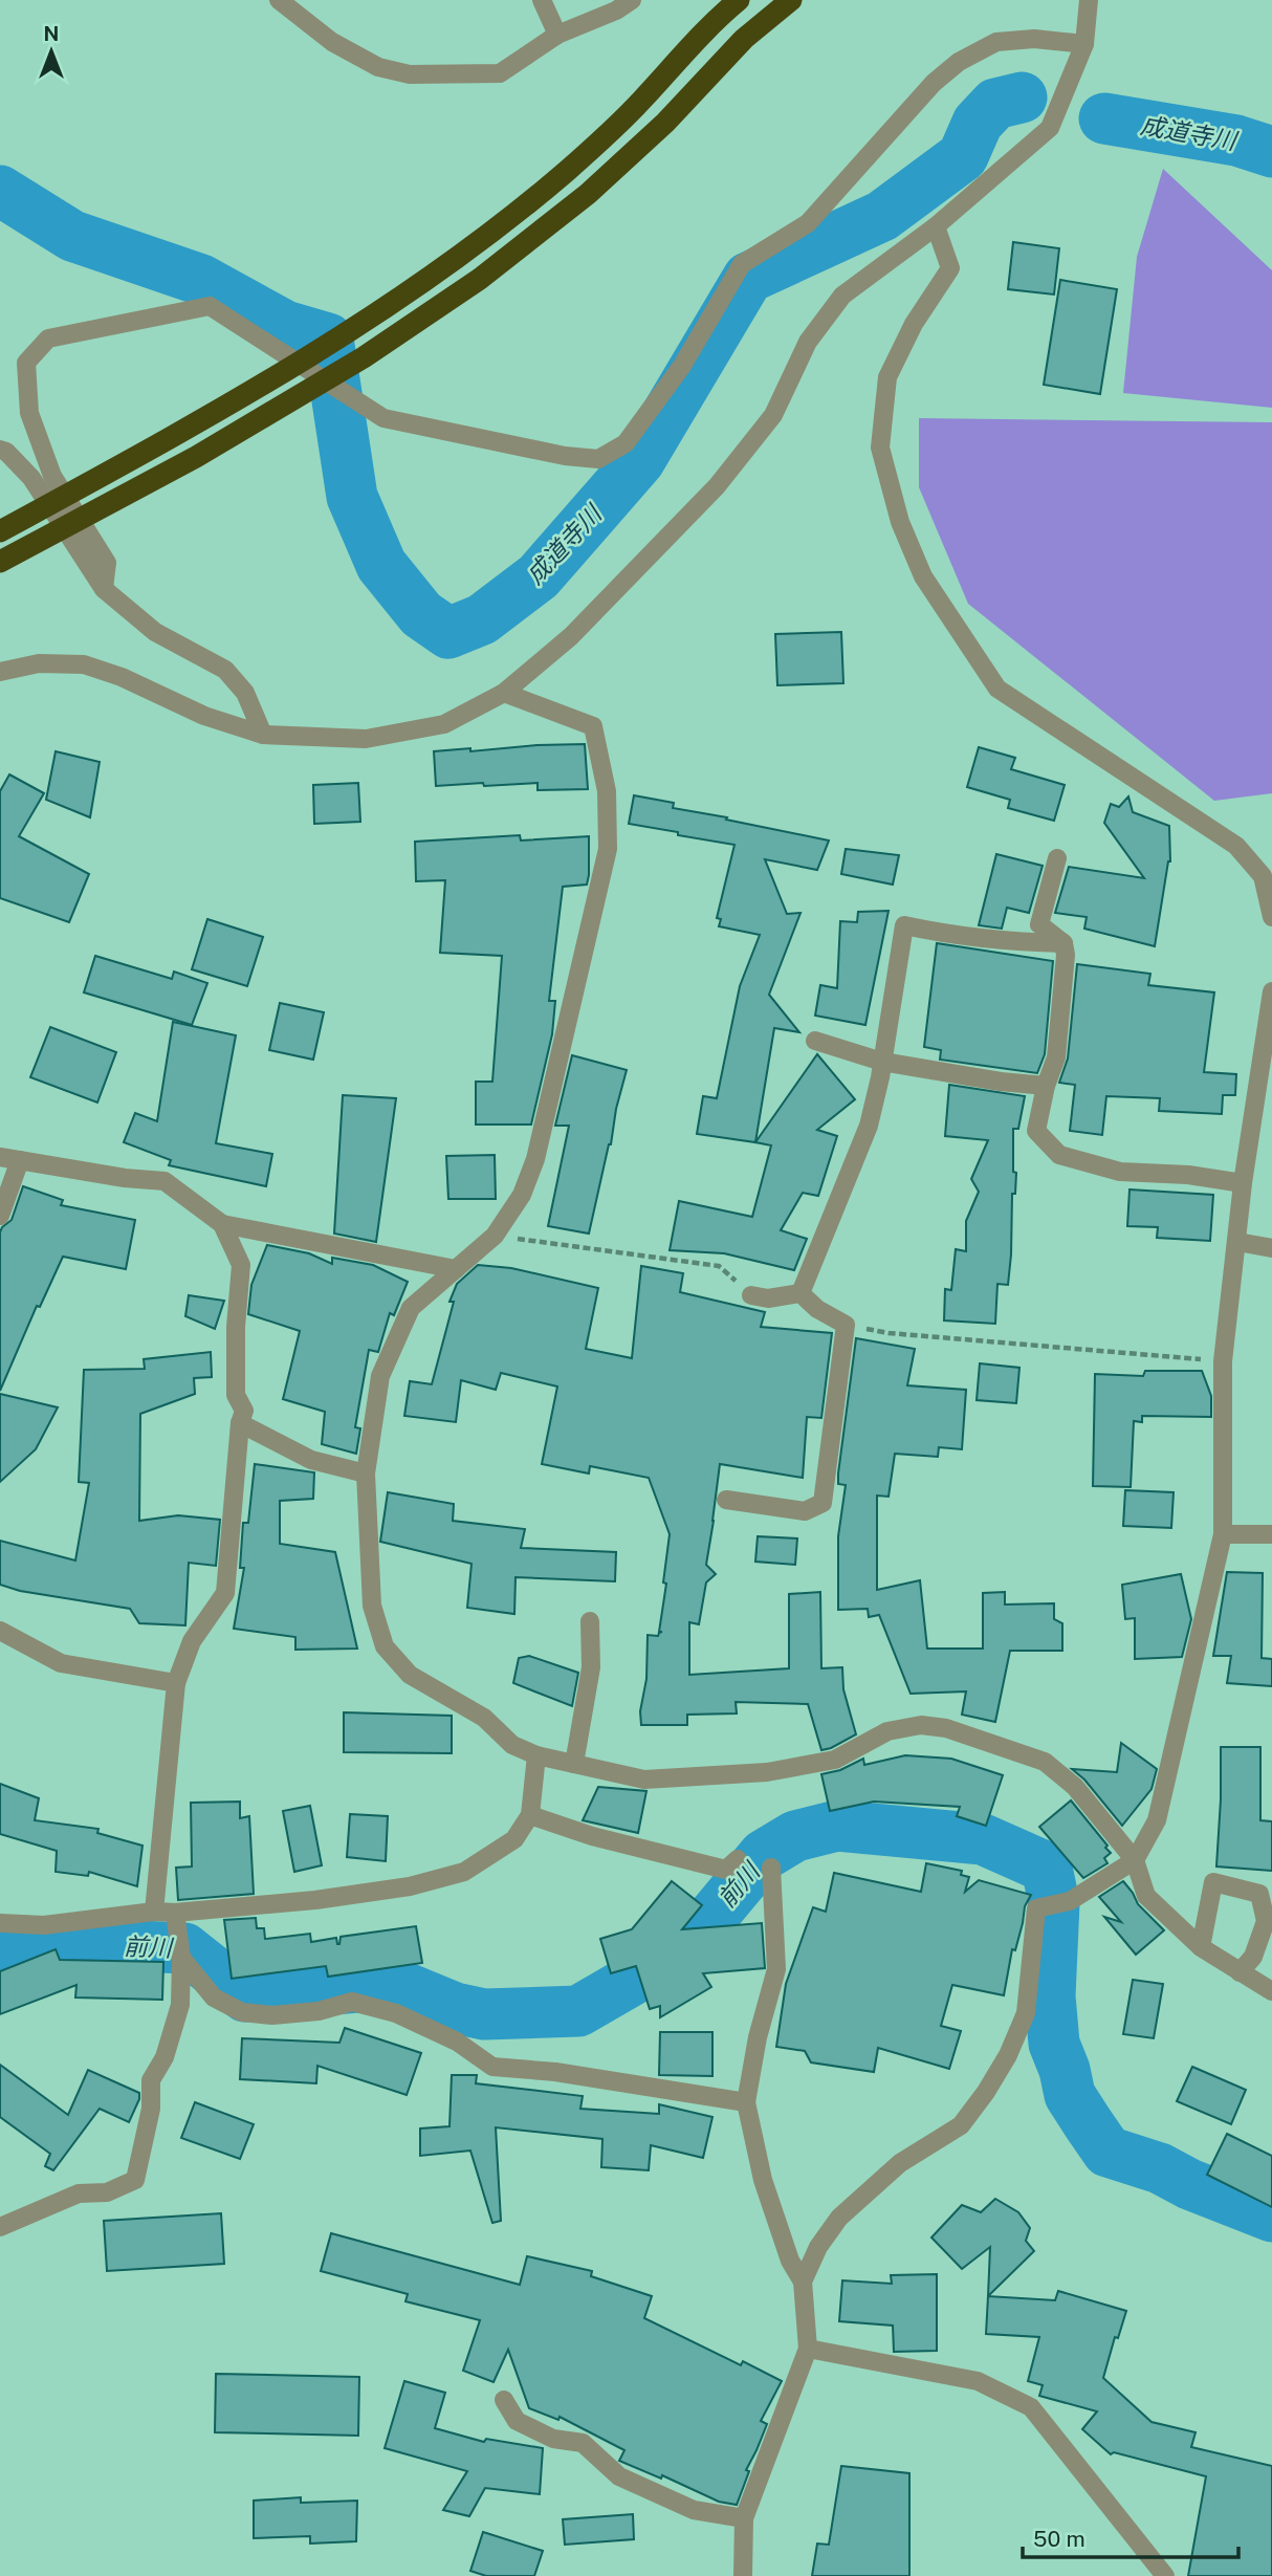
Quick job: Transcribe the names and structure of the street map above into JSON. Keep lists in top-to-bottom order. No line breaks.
{"water":["成道寺川","前川"],"scale_bar":"50 m","north":"top"}
